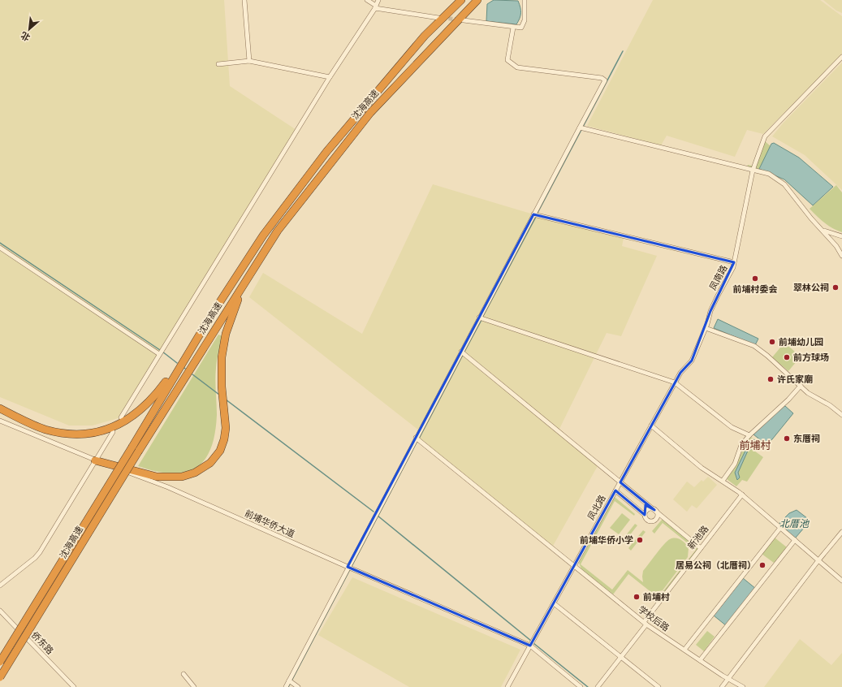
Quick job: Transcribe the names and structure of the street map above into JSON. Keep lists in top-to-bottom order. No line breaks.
{"streets":{"highway":["沈海高速"],"street":["凤南路","凤北路","前埔华侨大道","新池路","学校后路","侨东路"]},"crossings":[["凤南路","凤北路"],["凤北路","前埔华侨大道"],["凤北路","学校后路"],["新池路","学校后路"]],"districts":["前埔村"],"water":["北厝池"],"places":["前埔村委会","翠林公祠","前埔幼儿园","前方球场","许氏家廟","东厝祠","前埔华侨小学","居易公祠（北厝祠）","前埔村"],"north":"bottom left"}
